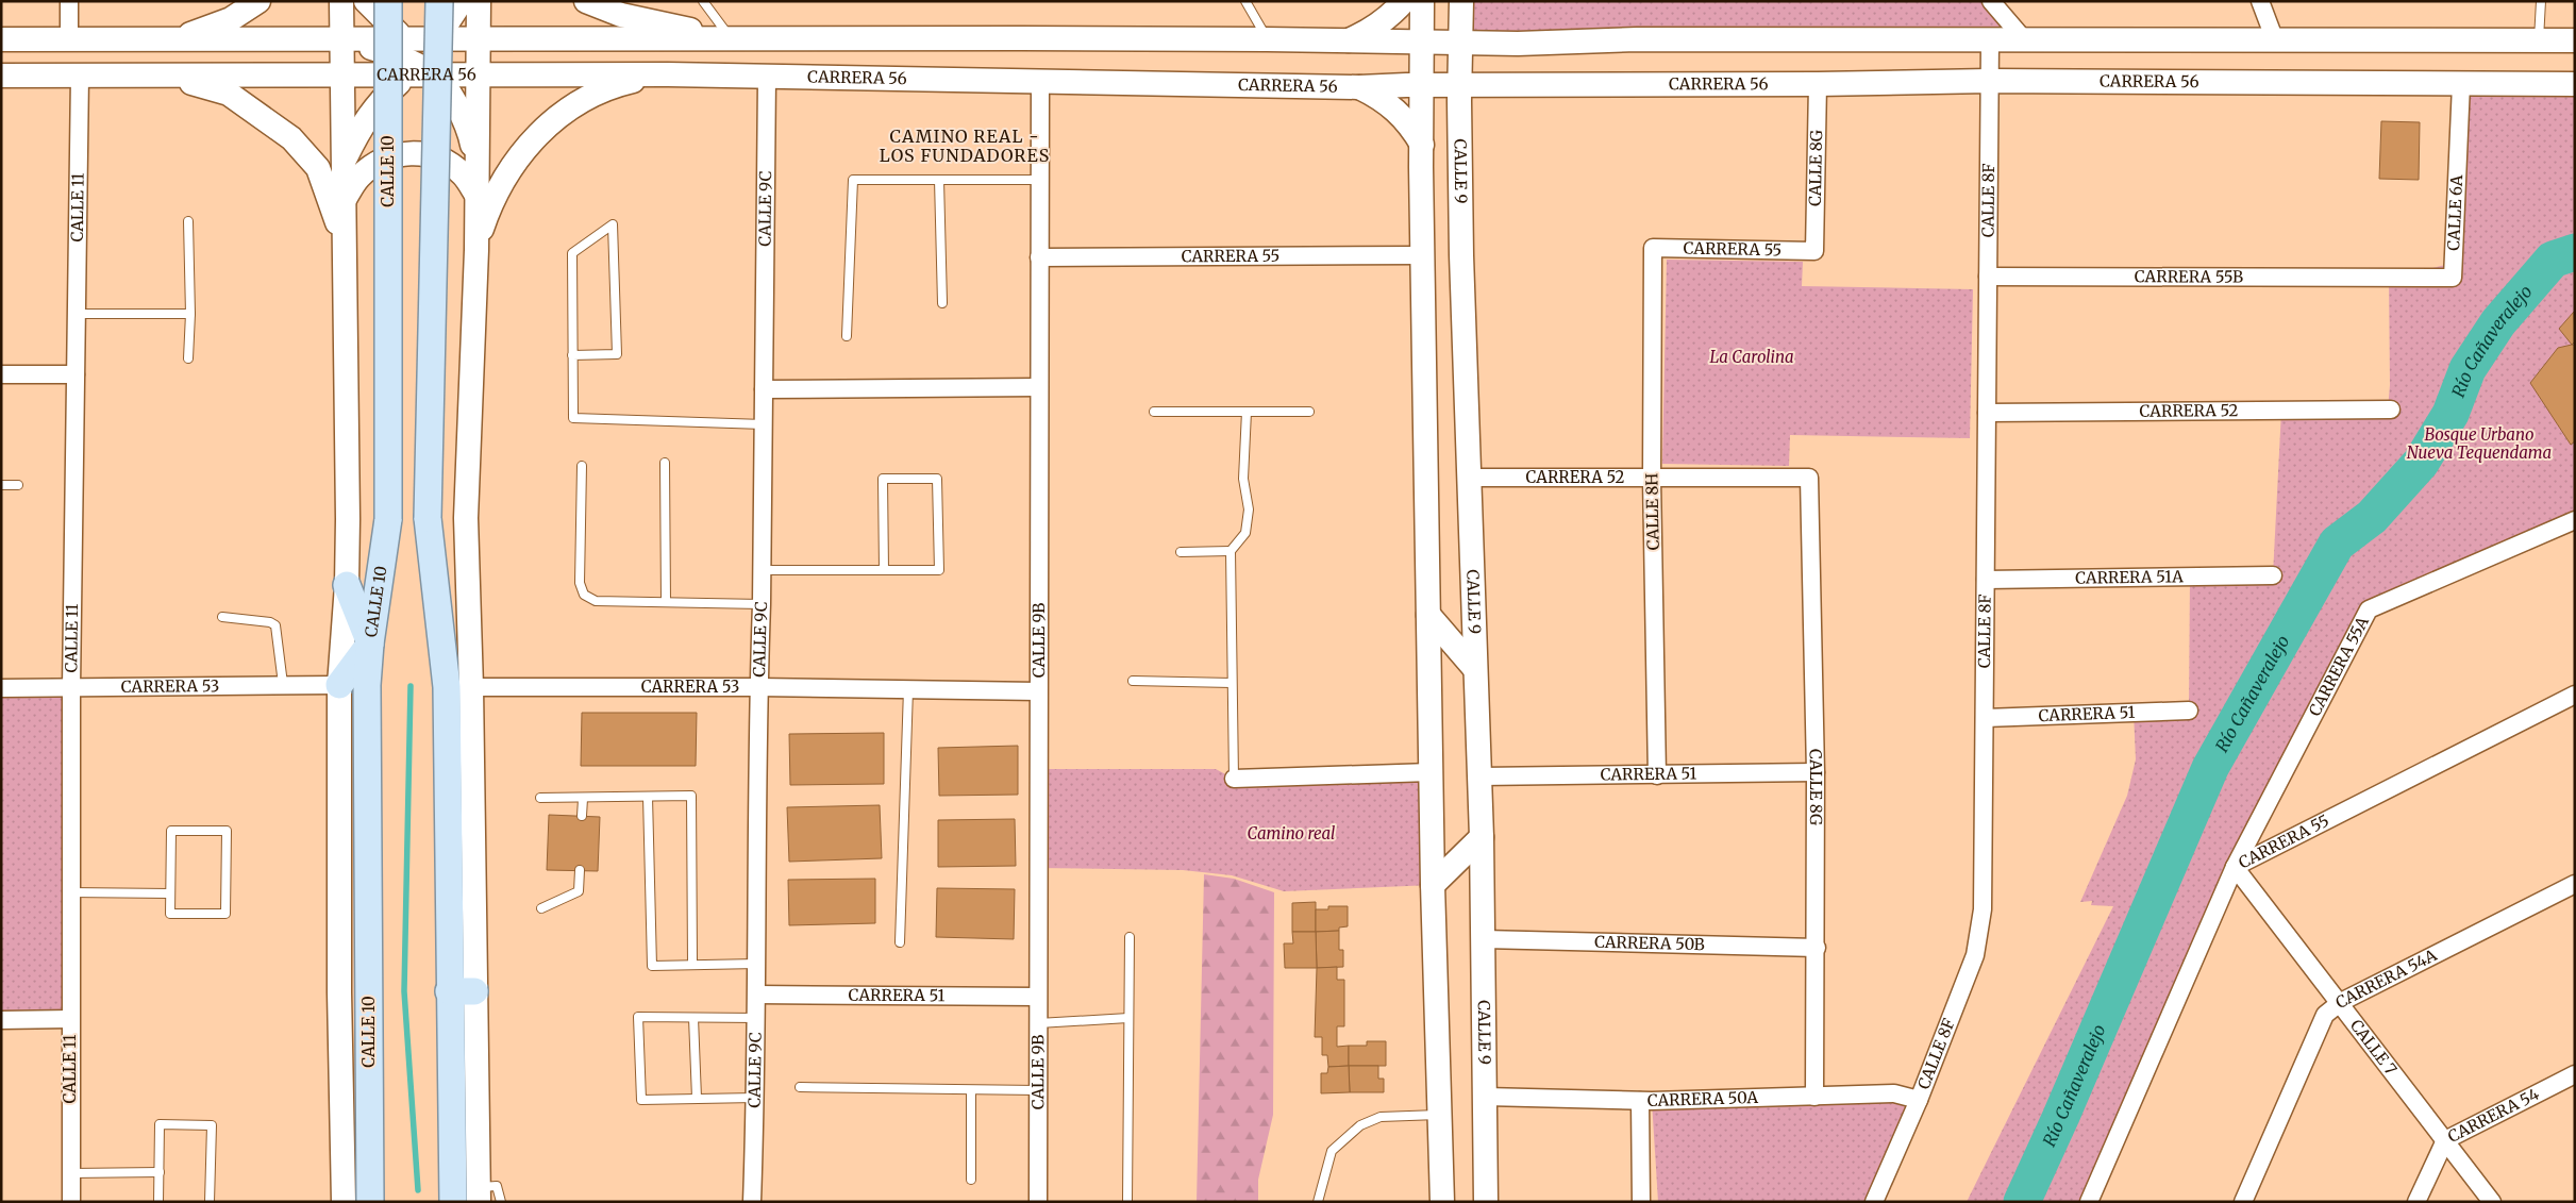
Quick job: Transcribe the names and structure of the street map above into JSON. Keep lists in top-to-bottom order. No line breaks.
{"streets":{"main road":["CALLE 10"],"street":["CARRERA 56","CALLE 8G","CALLE 9","CALLE 8F","CALLE 11","CALLE 9C","CALLE 6A","CARRERA 55","CARRERA 55B","CARRERA 52","CALLE 8H","CARRERA 51A","CALLE 9B","CARRERA 55A","CARRERA 53","CARRERA 51","CARRERA 50B","CARRERA 54A","CALLE 7","CARRERA 50A","CARRERA 54"]},"crossings":[["CARRERA 56","CALLE 8G"],["CARRERA 56","CALLE 10"],["CARRERA 56","CALLE 9"],["CARRERA 56","CALLE 8F"],["CARRERA 56","CALLE 11"],["CARRERA 56","CALLE 9C"],["CARRERA 56","CALLE 6A"],["CARRERA 56","CALLE 9B"],["CALLE 8G","CARRERA 55"],["CALLE 8G","CARRERA 52"],["CALLE 8G","CARRERA 51"],["CALLE 8G","CARRERA 50B"],["CALLE 8G","CARRERA 50A"],["CALLE 10","CARRERA 53"],["CALLE 9","CARRERA 52"],["CALLE 9","CARRERA 51"],["CALLE 9","CARRERA 50B"],["CALLE 9","CARRERA 50A"],["CALLE 8F","CARRERA 55B"],["CALLE 8F","CARRERA 52"],["CALLE 8F","CARRERA 51A"],["CALLE 8F","CARRERA 51"],["CALLE 8F","CARRERA 50A"],["CALLE 11","CARRERA 53"],["CALLE 9C","CARRERA 53"],["CALLE 9C","CARRERA 51"],["CALLE 6A","CARRERA 55B"],["CARRERA 55","CALLE 8H"],["CARRERA 55","CALLE 9B"],["CARRERA 55","CARRERA 55A"],["CARRERA 55","CALLE 7"],["CARRERA 52","CALLE 8H"],["CALLE 8H","CARRERA 51"],["CALLE 9B","CARRERA 53"],["CALLE 9B","CARRERA 51"],["CARRERA 55A","CALLE 7"],["CARRERA 54A","CALLE 7"],["CALLE 7","CARRERA 54"]],"districts":["CAMINO REAL - LOS FUNDADORES"],"water":["Río Cañaveralejo"],"parks":["La Carolina","Bosque Urbano Nueva Tequendama","Camino real"]}
